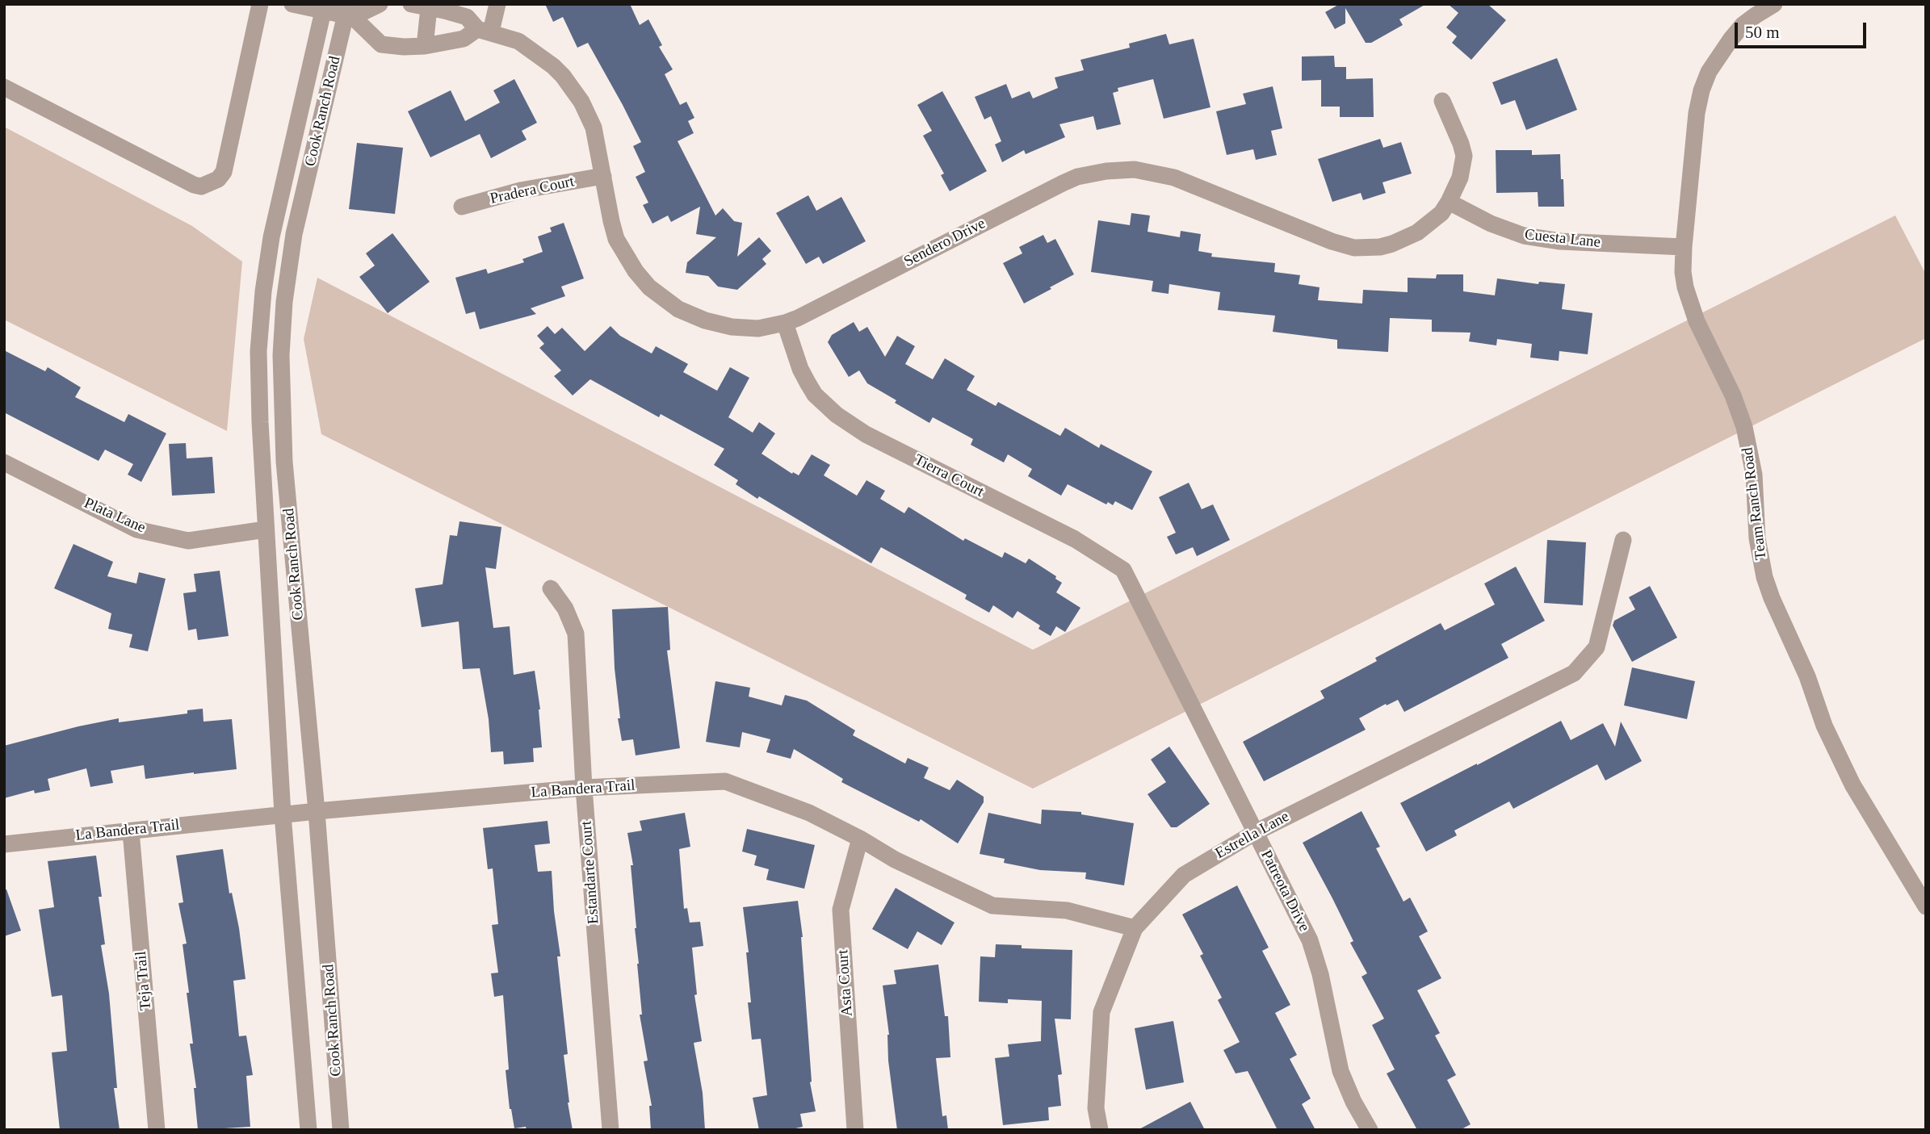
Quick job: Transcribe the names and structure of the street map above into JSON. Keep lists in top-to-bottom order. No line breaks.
{"streets":{"street":["Cook Ranch Road","Pradera Court","Cuesta Lane","Sendero Drive","Tierra Court","Team Ranch Road","Plata Lane","La Bandera Trail","Estrella Lane","Estandarte Court","Patreota Drive","Teja Trail","Asta Court"]},"crossings":[["Cook Ranch Road","Plata Lane"],["Cook Ranch Road","La Bandera Trail"],["Pradera Court","Sendero Drive"],["Cuesta Lane","Sendero Drive"],["Cuesta Lane","Team Ranch Road"],["Sendero Drive","Tierra Court"],["Tierra Court","Patreota Drive"],["La Bandera Trail","Estrella Lane"],["La Bandera Trail","Estandarte Court"],["La Bandera Trail","Teja Trail"],["La Bandera Trail","Asta Court"],["Estrella Lane","Patreota Drive"]],"scale_bar":"50 m"}
